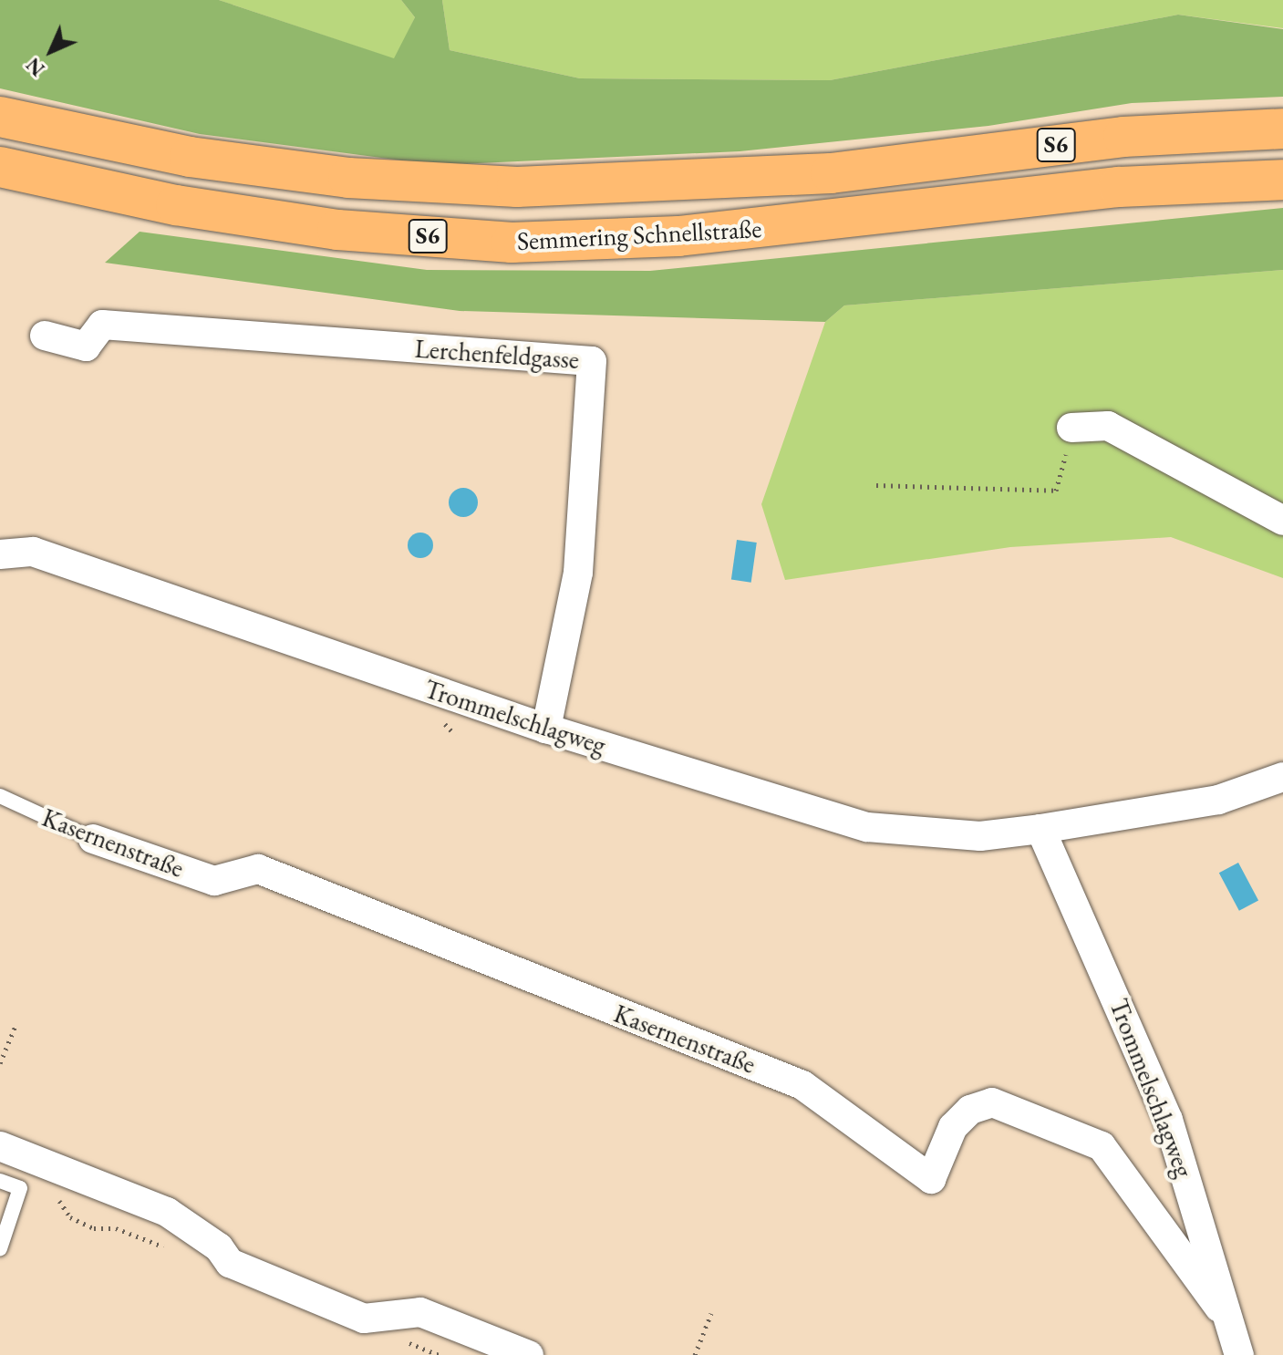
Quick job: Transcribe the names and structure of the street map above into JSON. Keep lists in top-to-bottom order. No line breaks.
{"streets":{"highway":["S6","Semmering Schnellstraße"],"street":["Lerchenfeldgasse","Trommelschlagweg","Kasernenstraße"]},"crossings":[["Lerchenfeldgasse","Trommelschlagweg"],["Trommelschlagweg","Kasernenstraße"]],"north":"bottom left"}
